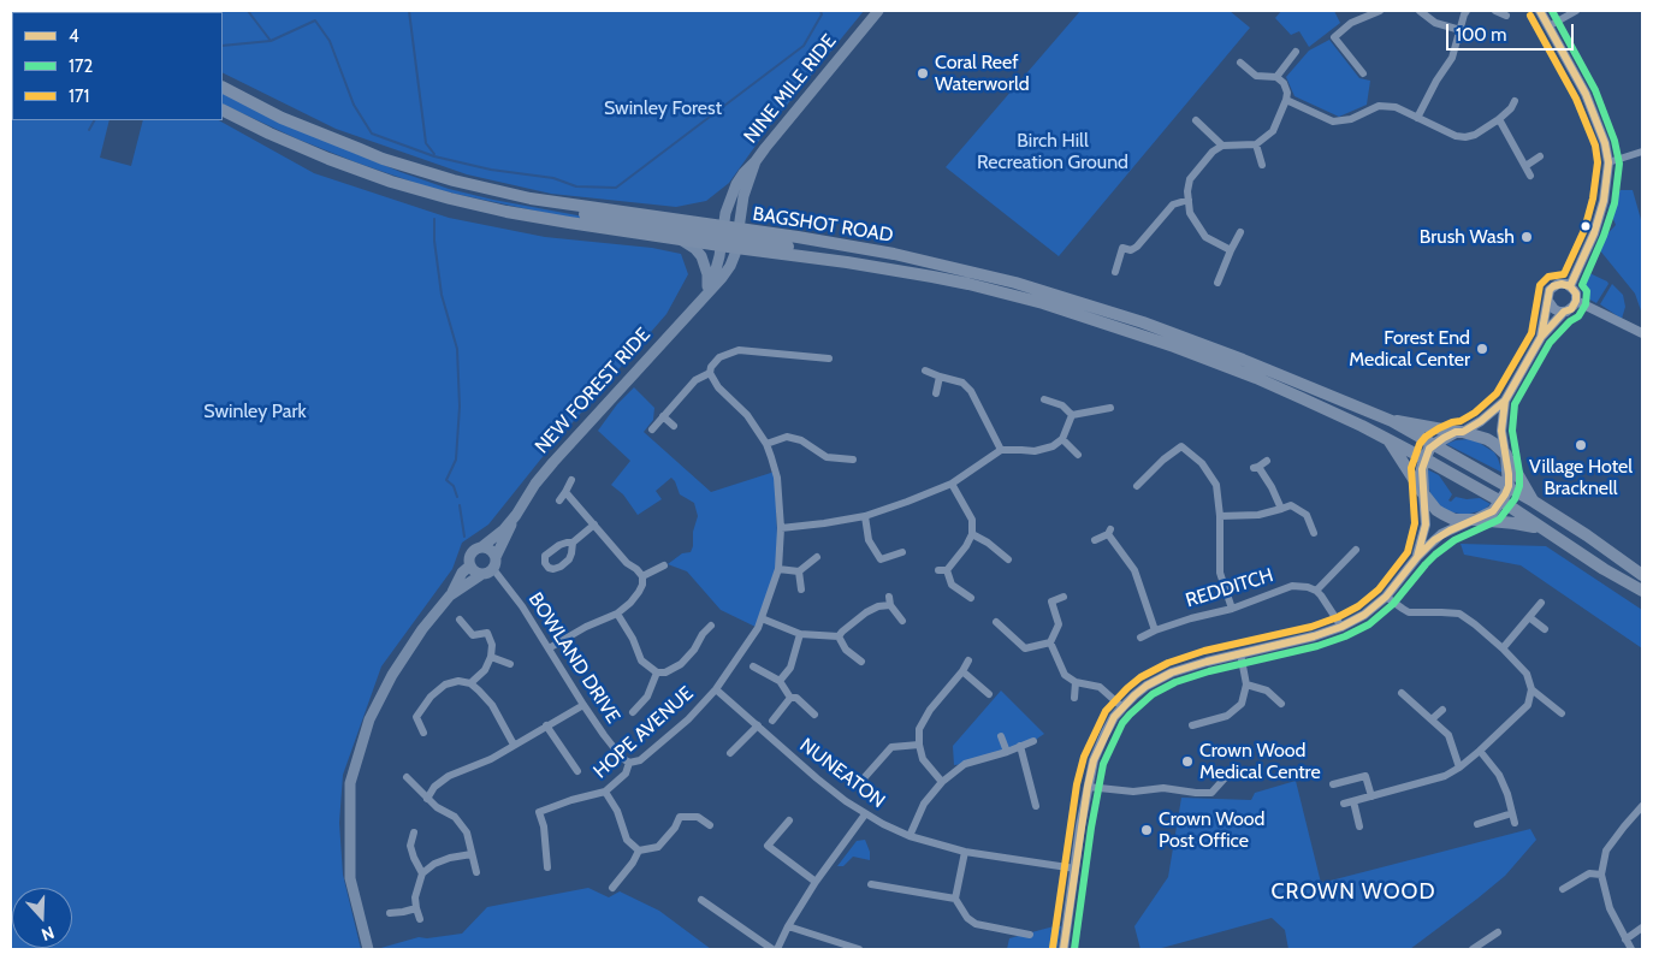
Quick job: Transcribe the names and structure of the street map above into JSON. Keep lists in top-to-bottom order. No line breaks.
{"streets":{"highway":["BAGSHOT ROAD"],"main road":["NINE MILE RIDE","NEW FOREST RIDE"],"street":["REDDITCH","BOWLAND DRIVE","HOPE AVENUE","NUNEATON"]},"crossings":[["NINE MILE RIDE","BAGSHOT ROAD"],["NINE MILE RIDE","NEW FOREST RIDE"],["BAGSHOT ROAD","NEW FOREST RIDE"],["NEW FOREST RIDE","BOWLAND DRIVE"],["BOWLAND DRIVE","HOPE AVENUE"],["HOPE AVENUE","NUNEATON"]],"districts":["CROWN WOOD"],"parks":["Swinley Forest","Birch Hill Recreation Ground","Swinley Park"],"places":["Coral Reef Waterworld","Brush Wash","Forest End Medical Center","Village Hotel Bracknell","Crown Wood Medical Centre","Crown Wood Post Office"],"lines":["transit line 4","transit line 172","transit line 171"],"legend":["4","172","171"],"scale_bar":"100 m","north":"bottom"}
